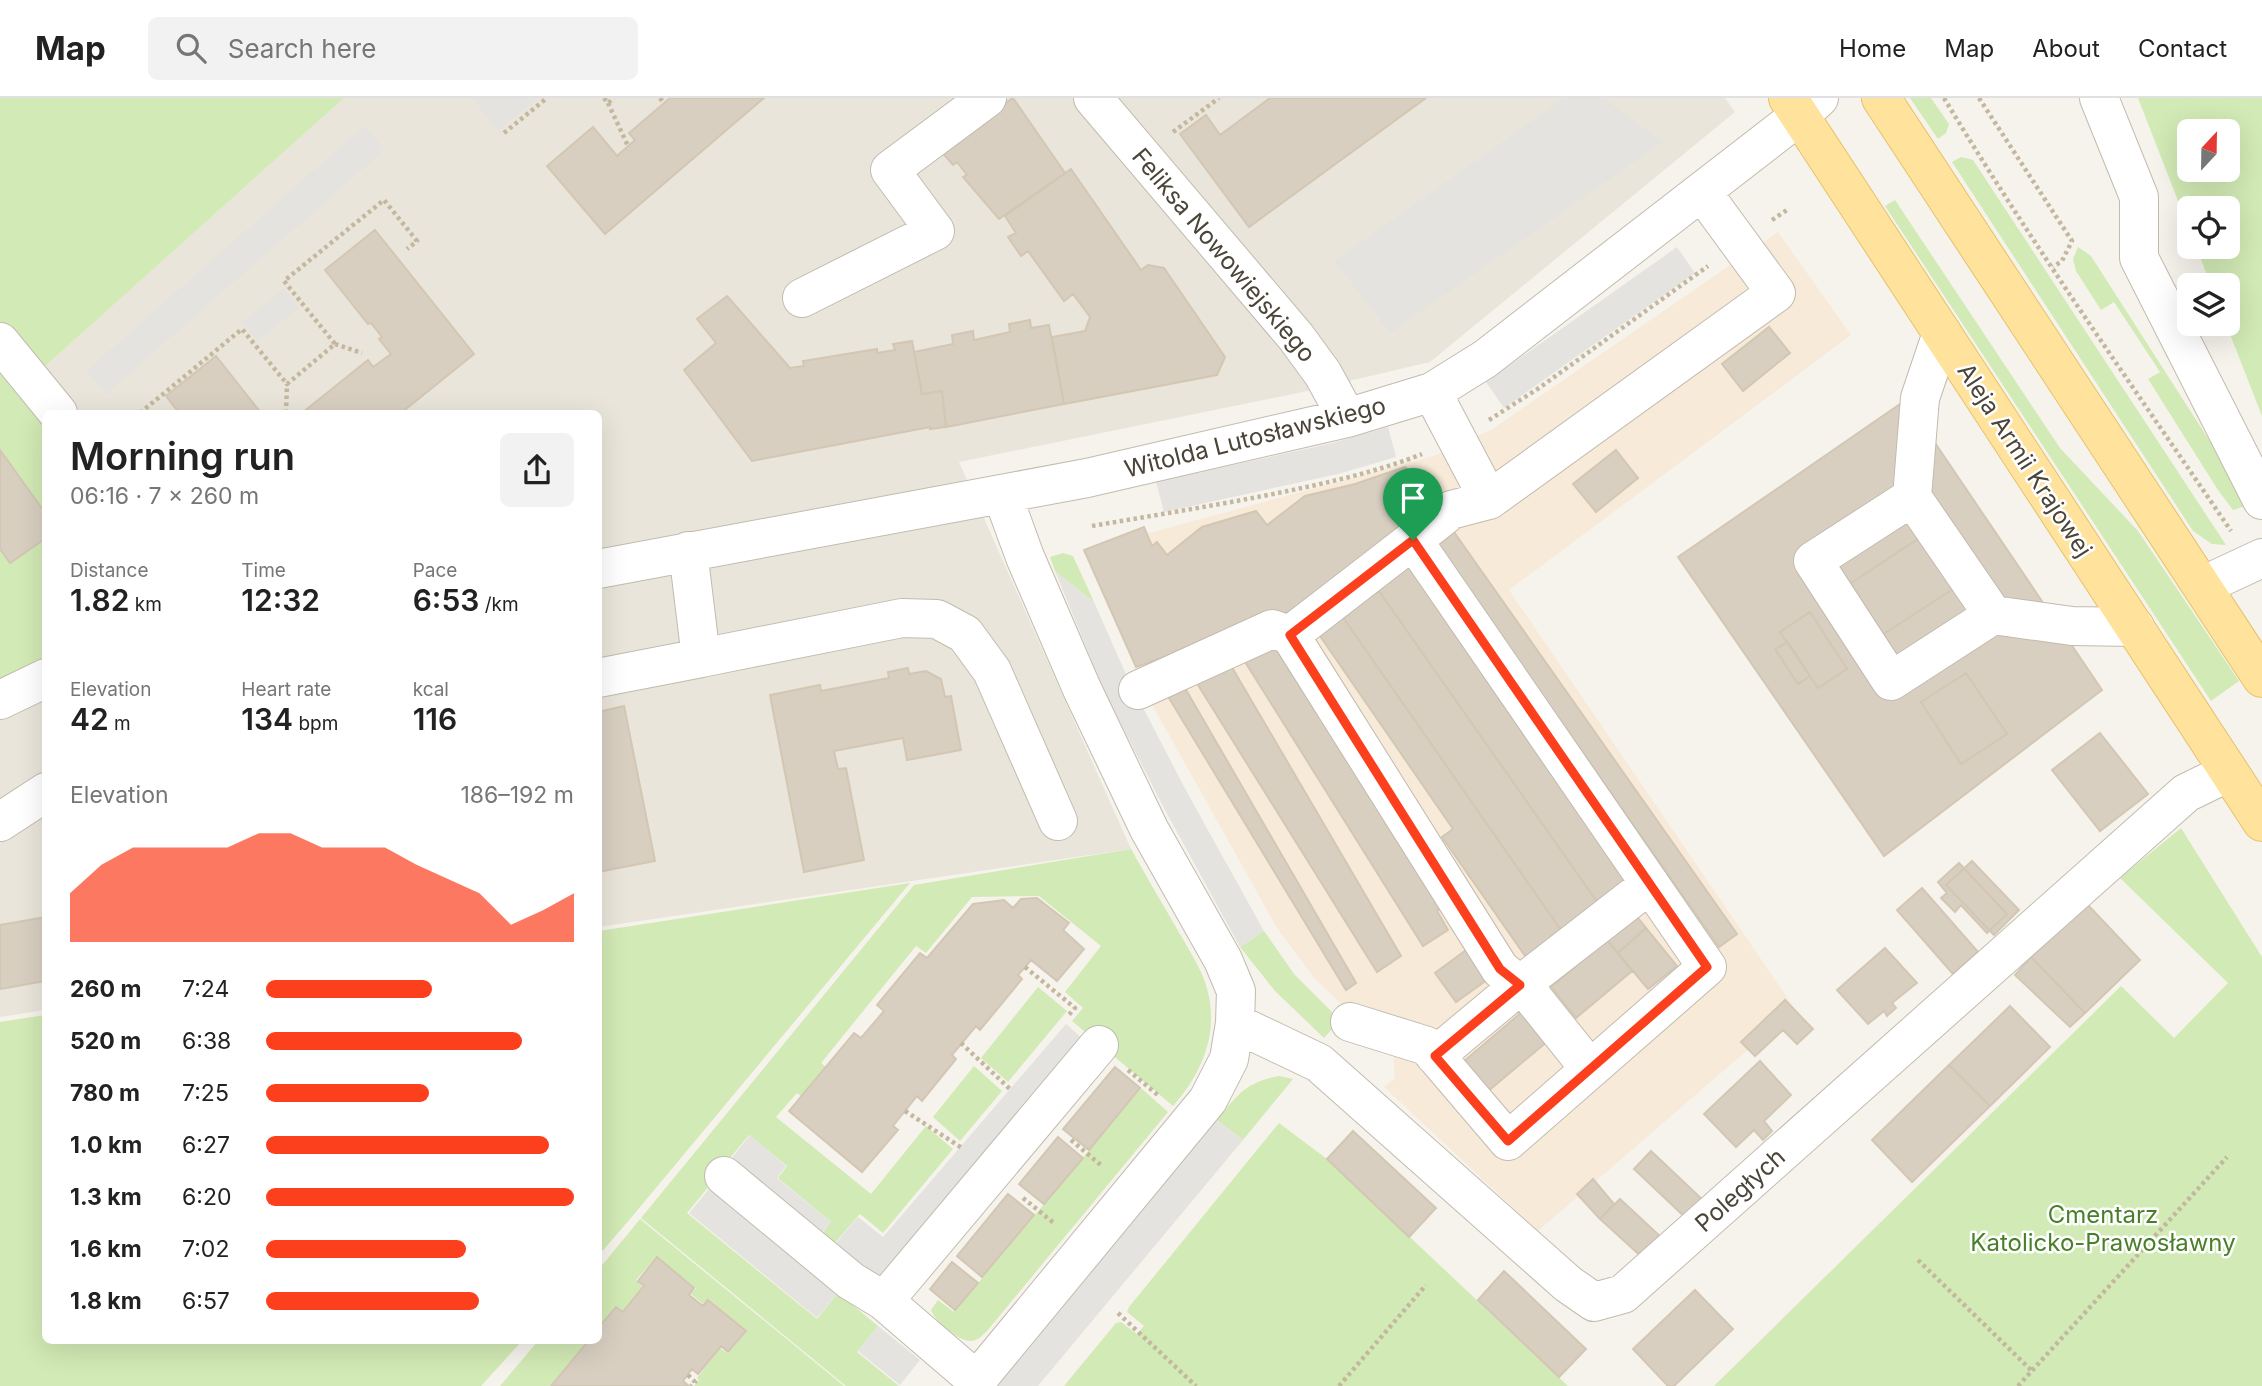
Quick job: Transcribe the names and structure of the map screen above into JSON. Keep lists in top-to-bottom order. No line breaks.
{"streets":{"main road":["Aleja Armii Krajowej"],"street":["Feliksa Nowowiejskiego","Witolda Lutosławskiego","Poległych"]},"crossings":[["Feliksa Nowowiejskiego","Witolda Lutosławskiego"],["Witolda Lutosławskiego","Aleja Armii Krajowej"],["Aleja Armii Krajowej","Poległych"]],"parks":["Cmentarz Katolicko-Prawosławny"],"north":"top","page":{"header":"Map","search":"Search here","nav":["Home","Map","About","Contact"],"heading":["Morning run","06:16 · 7 × 260 m"],"stats":[["Distance","1.82 km"],["Time","12:32"],["Pace","6:53 /km"],["Elevation","42 m"],["Heart rate","134 bpm"],["kcal","116"]],"chart":["Elevation","186–192 m"],"list":[{"name":"260 m","note":"7:24"},{"name":"520 m","note":"6:38"},{"name":"780 m","note":"7:25"},{"name":"1.0 km","note":"6:27"},{"name":"1.3 km","note":"6:20"},{"name":"1.6 km","note":"7:02"},{"name":"1.8 km","note":"6:57"}]}}
